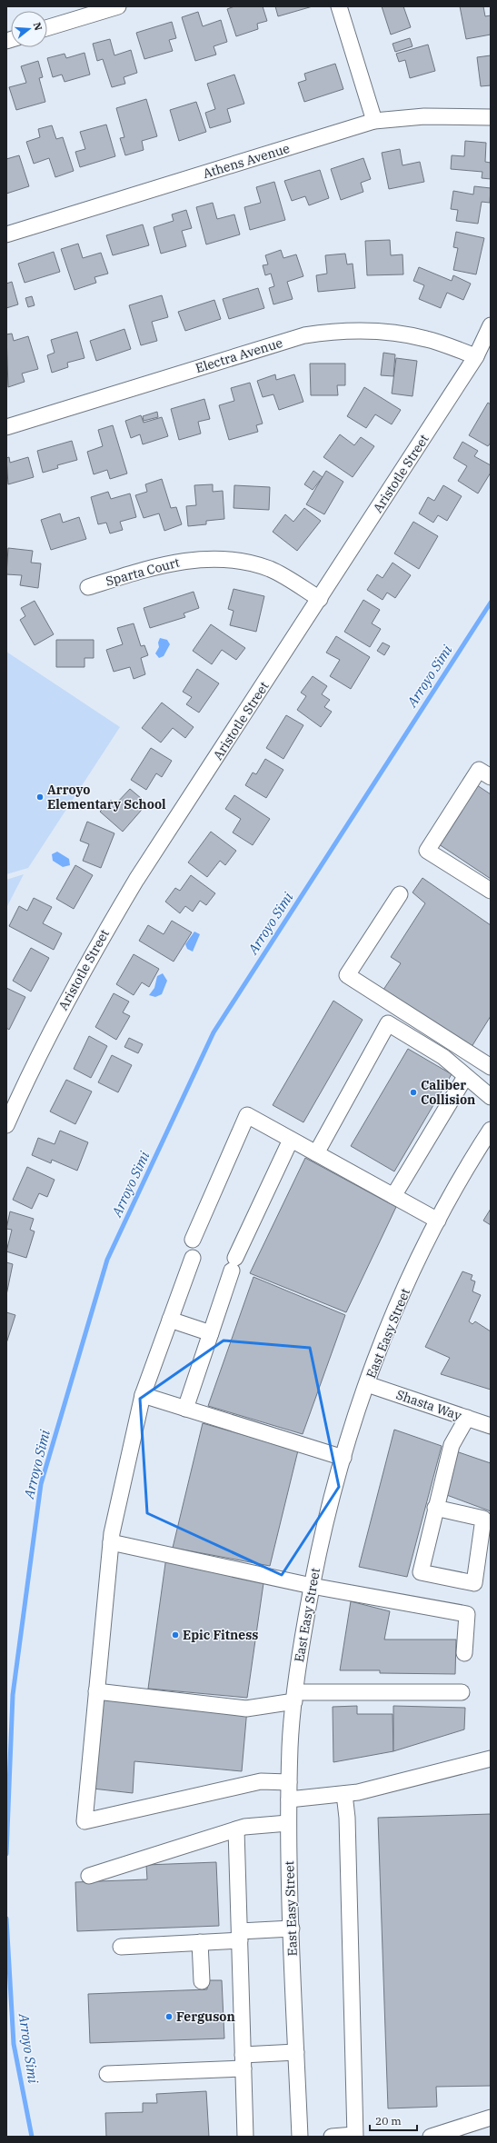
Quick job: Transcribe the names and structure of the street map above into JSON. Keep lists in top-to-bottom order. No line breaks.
{"streets":{"street":["Athens Avenue","Electra Avenue","Aristotle Street","Sparta Court","East Easy Street","Shasta Way"]},"crossings":[["Electra Avenue","Aristotle Street"],["Aristotle Street","Sparta Court"],["East Easy Street","Shasta Way"]],"water":["Arroyo Simi"],"places":["Arroyo Elementary School","Caliber Collision","Epic Fitness","Ferguson"],"scale_bar":"20 m","north":"right"}
